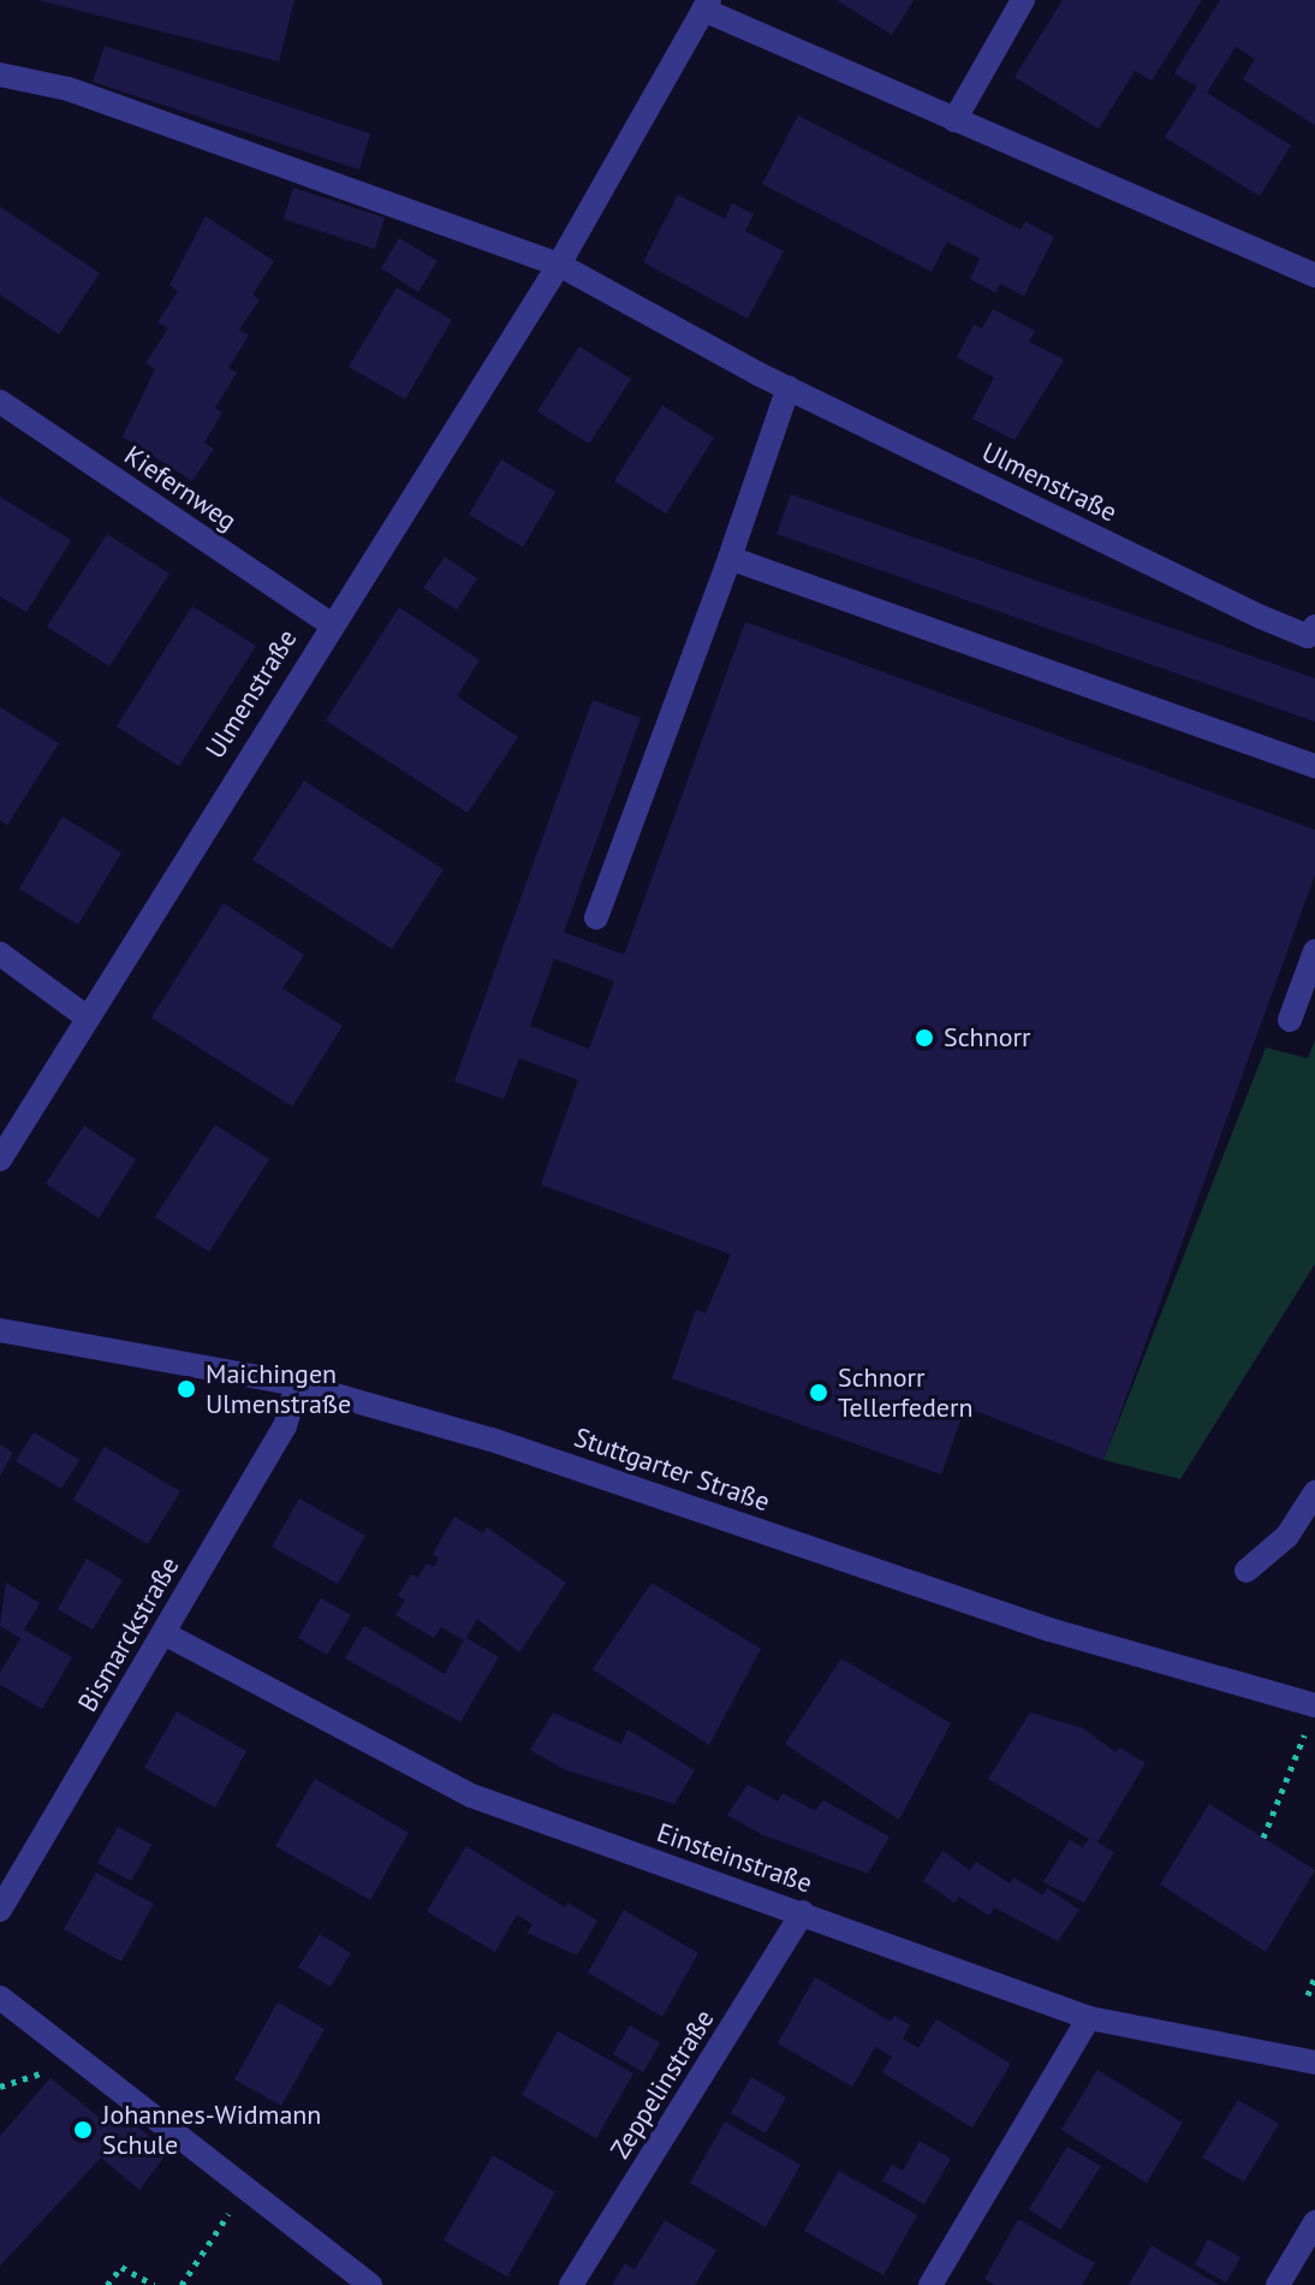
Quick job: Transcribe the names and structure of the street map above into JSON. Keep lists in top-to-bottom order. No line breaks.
{"streets":{"street":["Ulmenstraße","Kiefernweg","Stuttgarter Straße","Bismarckstraße","Einsteinstraße","Zeppelinstraße"]},"crossings":[["Ulmenstraße","Kiefernweg"],["Stuttgarter Straße","Bismarckstraße"],["Bismarckstraße","Einsteinstraße"],["Einsteinstraße","Zeppelinstraße"]],"places":["Schnorr","Maichingen Ulmenstraße","Schnorr Tellerfedern","Johannes-Widmann Schule"]}
